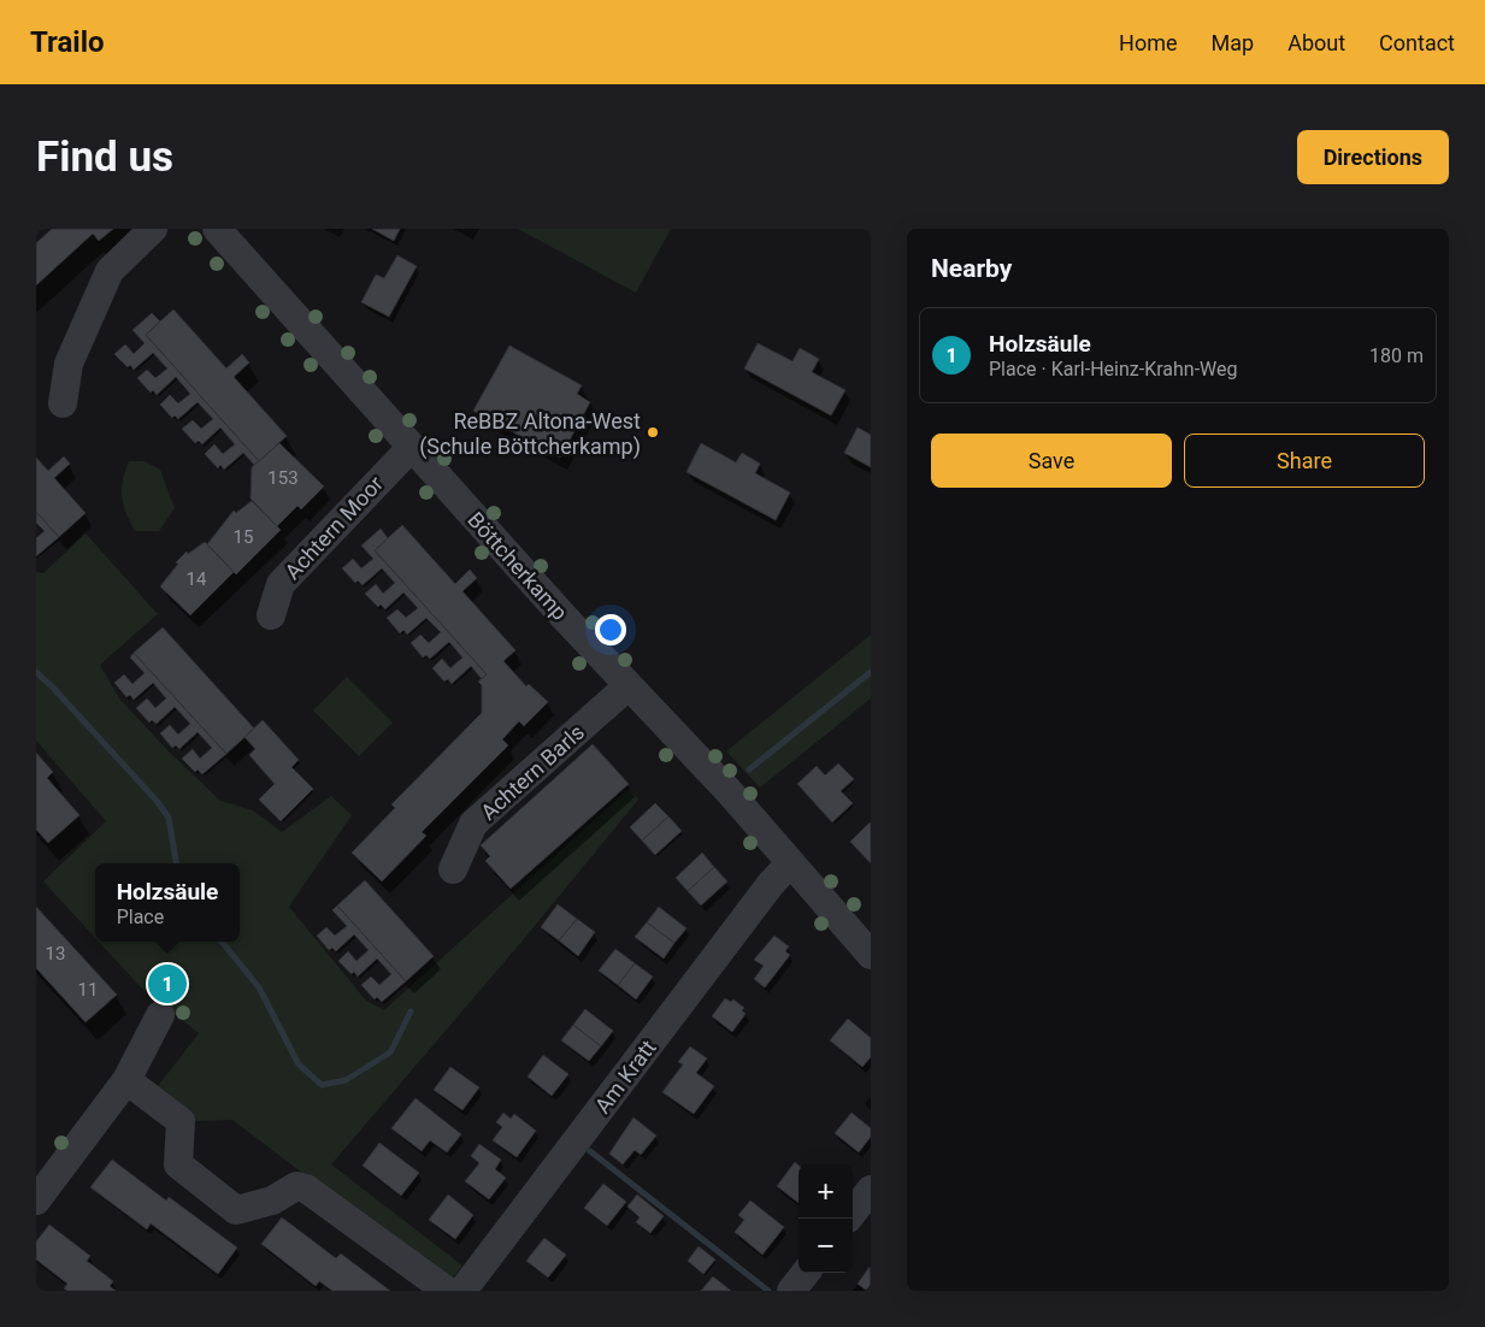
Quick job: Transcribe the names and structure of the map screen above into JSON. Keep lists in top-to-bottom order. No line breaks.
{"streets":{"street":["Achtern Moor","Böttcherkamp","Achtern Barls","Am Kratt"]},"crossings":[["Achtern Moor","Böttcherkamp"],["Böttcherkamp","Achtern Barls"],["Böttcherkamp","Am Kratt"]],"places":["ReBBZ Altona-West (Schule Böttcherkamp)"],"house_numbers":["153","15","14","13","11"],"page":{"header":"Trailo","nav":["Home","Map","About","Contact"],"buttons":["Directions",["Save","Share"]],"title":"Find us","heading":"Nearby","list":[{"mark":"1","name":"Holzsäule","note":"Place · Karl-Heinz-Krahn-Weg","value":"180 m"}],"popup":["Holzsäule","Place"],"pins":"1","map_buttons":["+","−"]}}
